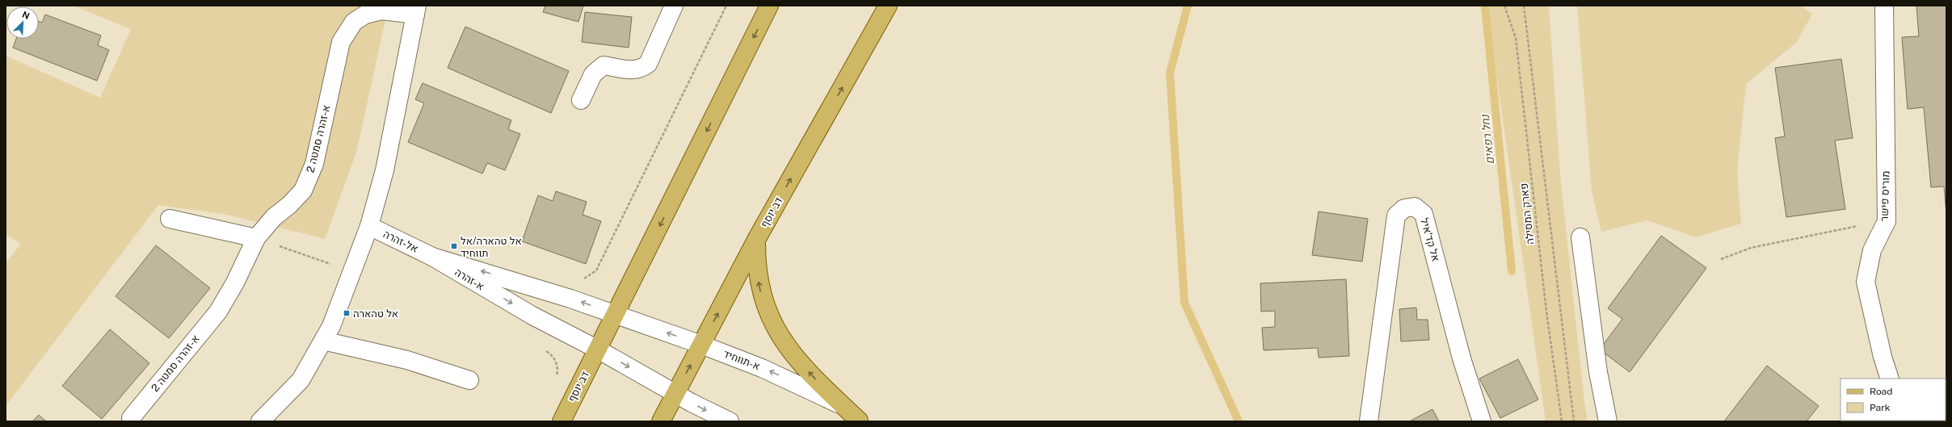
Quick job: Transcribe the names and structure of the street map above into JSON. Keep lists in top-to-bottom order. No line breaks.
{"streets":{"main road":["דב יוסף"],"street":["א-זהרה סמטה 2","מוריס פישר","אל קד'איל","אל-זהרה","א-זהרה","א-תווחיד"],"path":["פארק המסילה"]},"crossings":[["דב יוסף","א-זהרה"],["דב יוסף","א-תווחיד"],["אל-זהרה","א-זהרה"],["א-זהרה","א-תווחיד"]],"one_way":["א-תווחיד"],"water":["נחל רפאים"],"places":{"transit":["אל טהארה/אל תווחיד","אל טהארה"]},"legend":["Road","Park"],"north":"top right"}
